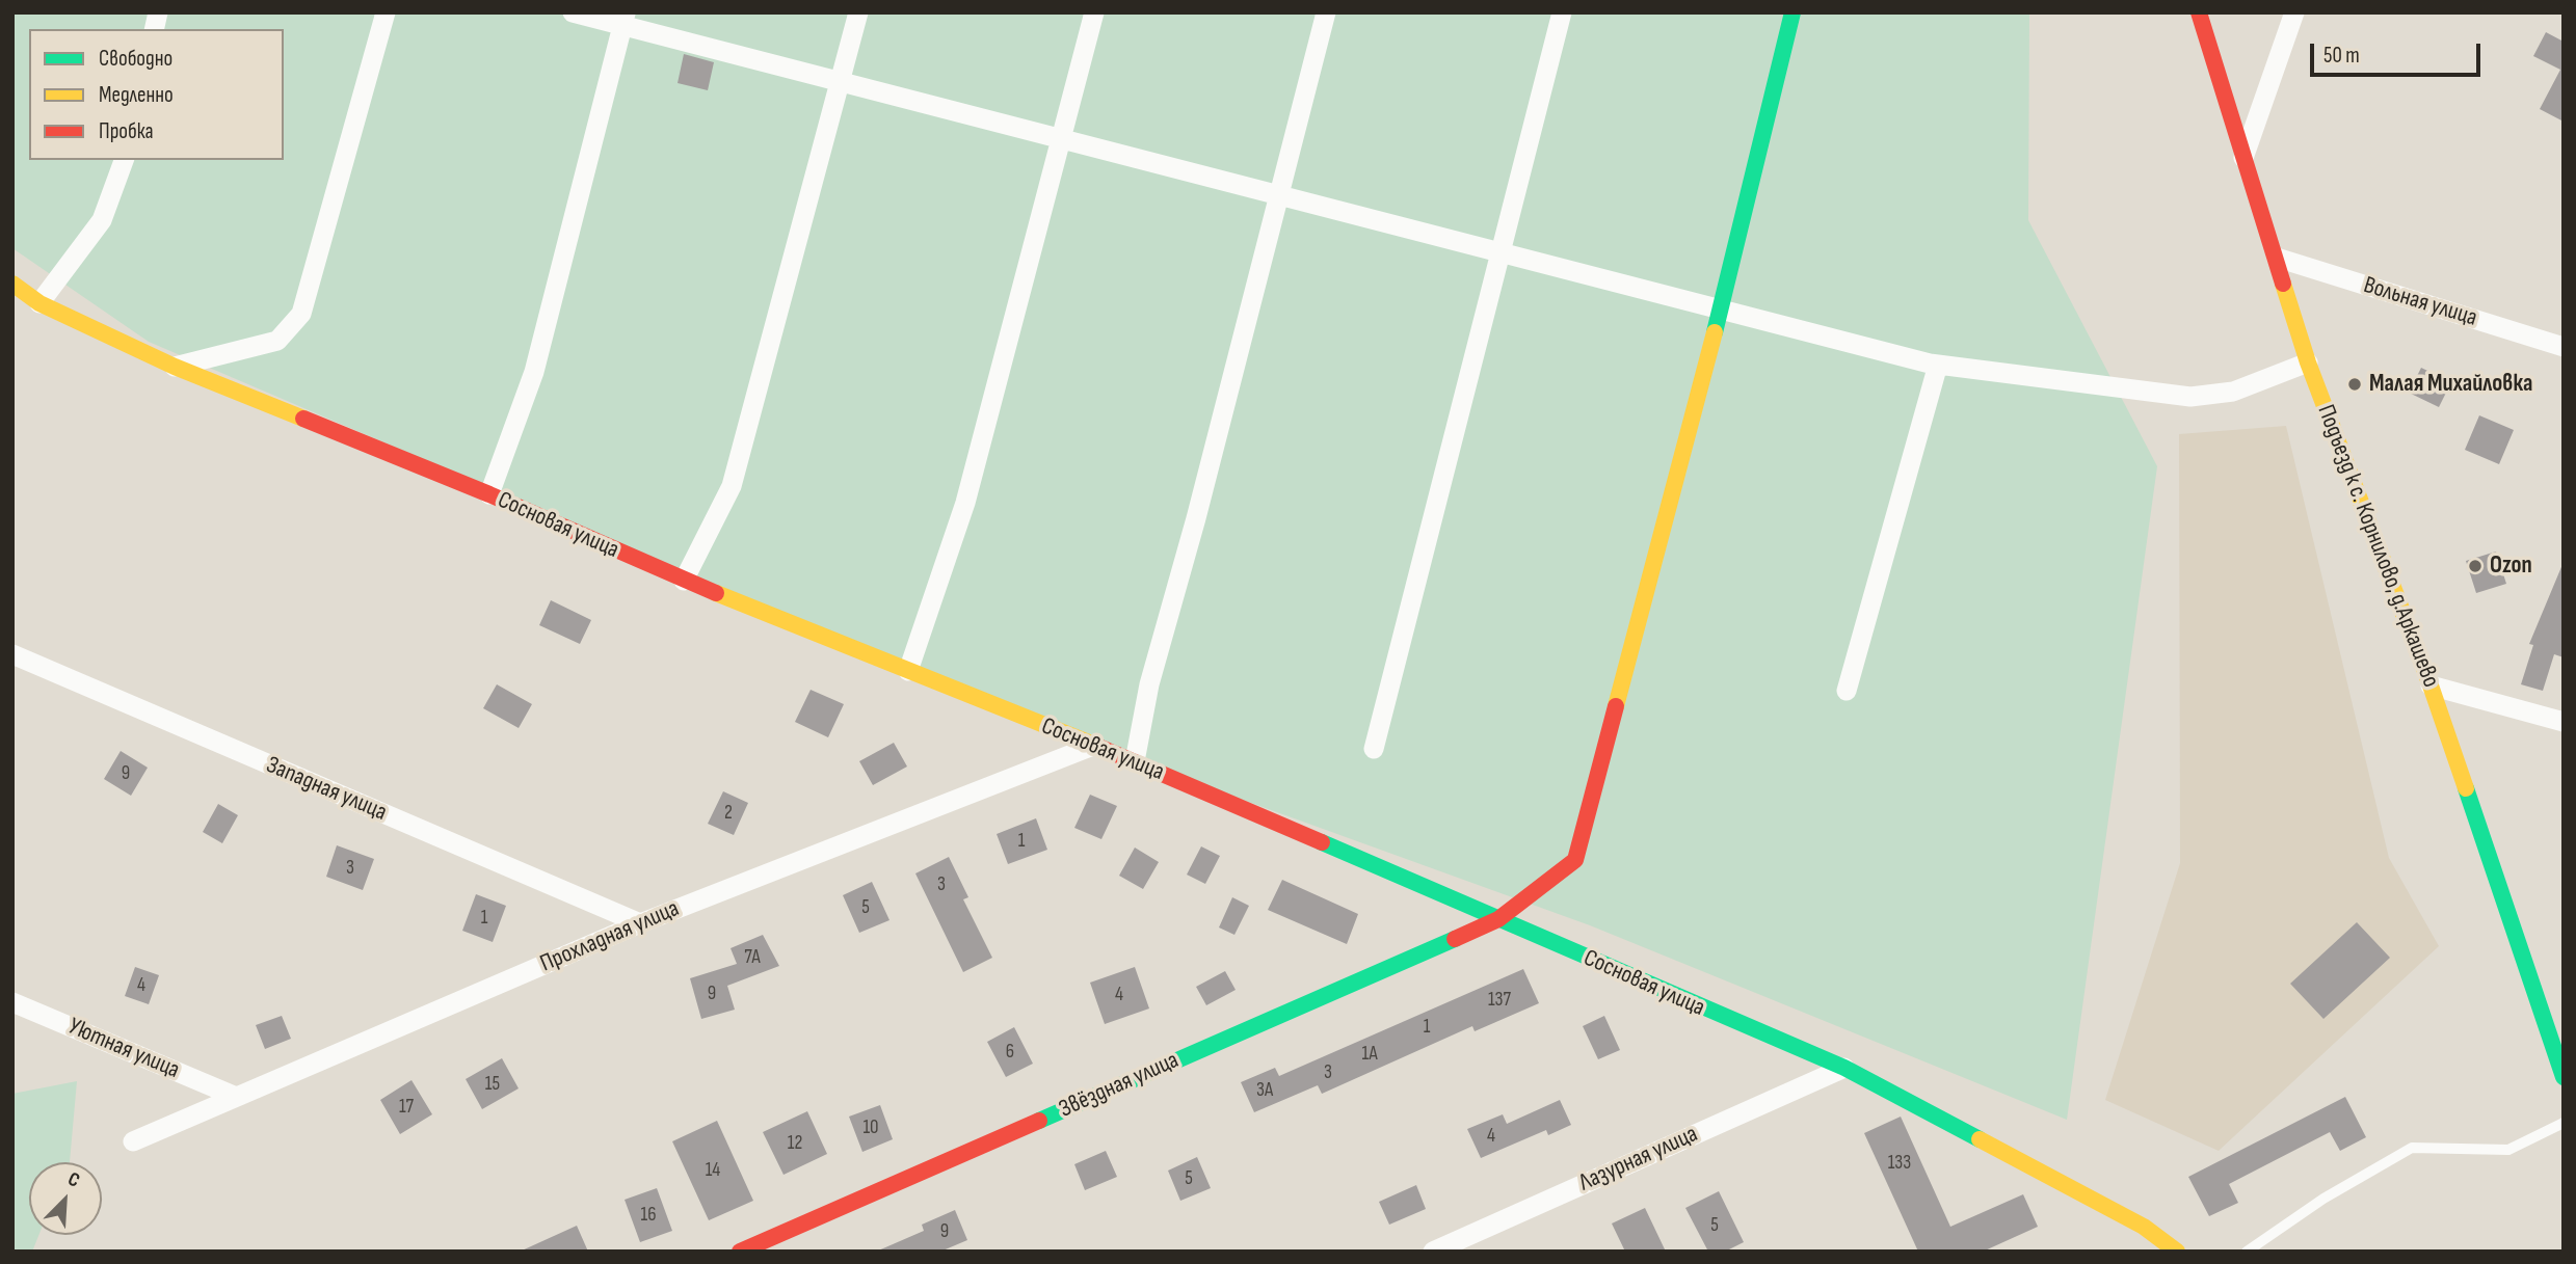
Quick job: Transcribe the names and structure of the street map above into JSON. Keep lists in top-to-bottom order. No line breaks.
{"streets":{"street":["Вольная улица","Сосновая улица","Подъезд к с. Корнилово, д.Аркашево","Западная улица","Прохладная улица","Уютная улица","Звёздная улица","Лазурная улица"]},"crossings":[["Вольная улица","Подъезд к с. Корнилово, д.Аркашево"],["Сосновая улица","Прохладная улица"],["Сосновая улица","Звёздная улица"],["Сосновая улица","Лазурная улица"],["Западная улица","Прохладная улица"],["Прохладная улица","Уютная улица"]],"places":["Малая Михайловка","Ozon"],"house_numbers":["9","2","1","3","3","5","1","7А","4","9","4","137","1","6","1А","3","15","3А","17","10","4","12","133","14","5","16","5","9"],"legend":["Свободно","Медленно","Пробка"],"scale_bar":"50 m","north":"top right"}
